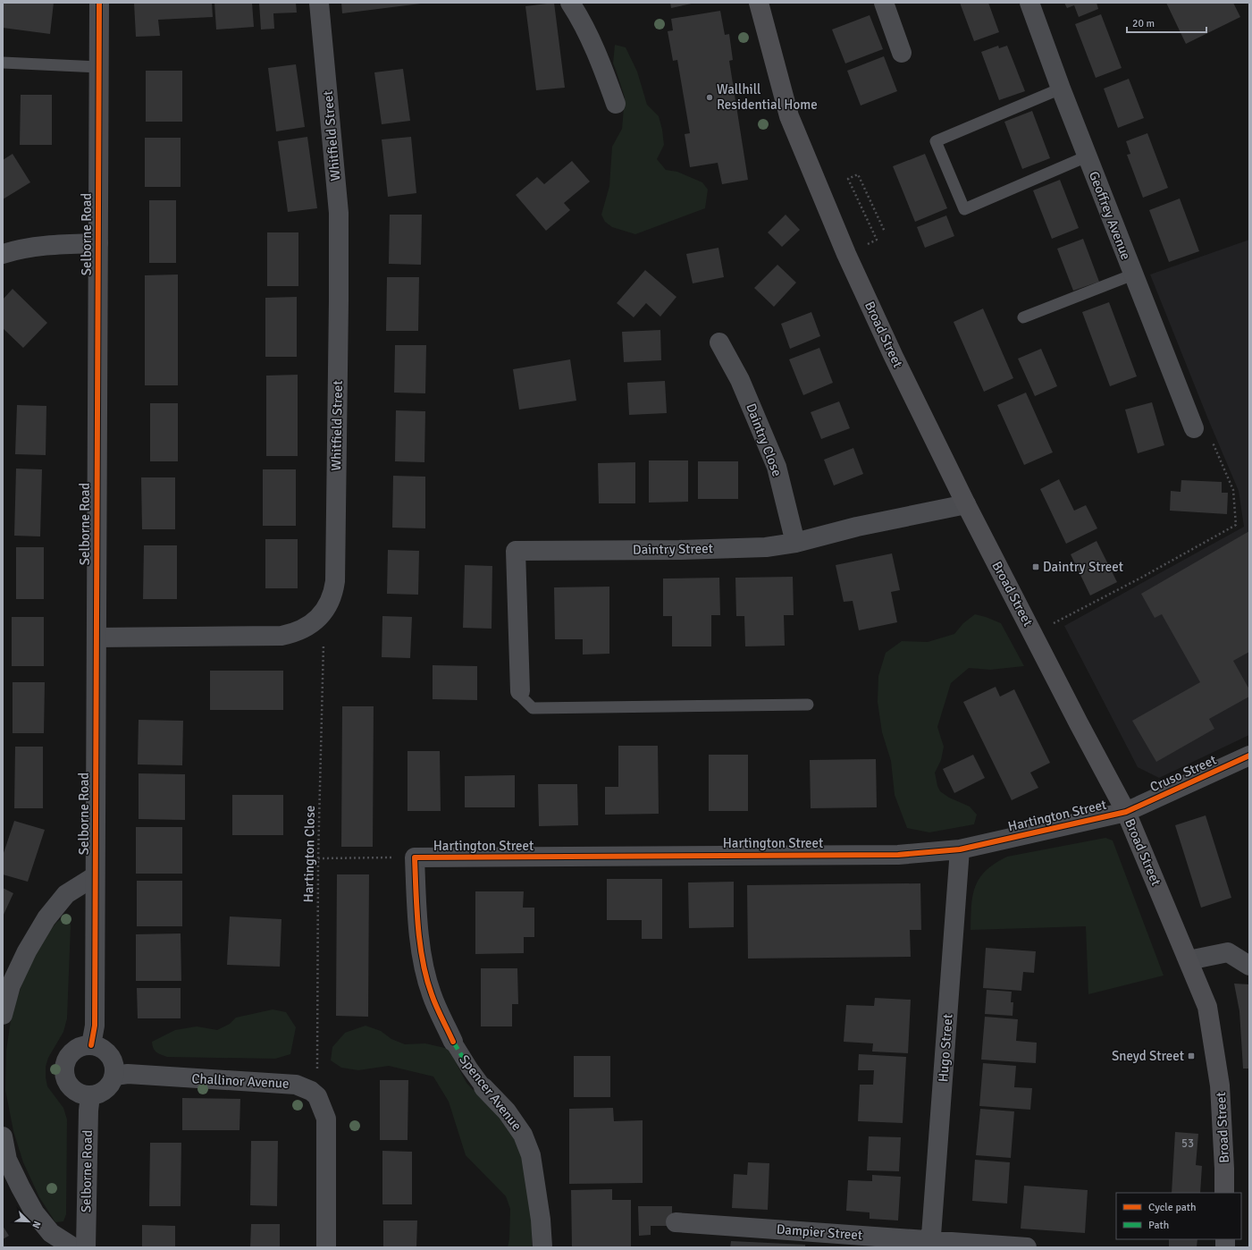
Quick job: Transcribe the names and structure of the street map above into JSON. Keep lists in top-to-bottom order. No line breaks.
{"streets":{"highway":["Broad Street"],"street":["Whitfield Street","Geoffrey Avenue","Selborne Road","Daintry Close","Daintry Street","Cruso Street","Hartington Street","Hugo Street","Challinor Avenue","Spencer Avenue","Dampier Street"],"path":["Hartington Close"]},"crossings":[["Whitfield Street","Selborne Road"],["Whitfield Street","Hartington Close"],["Selborne Road","Challinor Avenue"],["Broad Street","Daintry Street"],["Broad Street","Cruso Street"],["Broad Street","Hartington Street"],["Daintry Close","Daintry Street"],["Cruso Street","Hartington Street"],["Hartington Street","Hugo Street"],["Hartington Street","Spencer Avenue"],["Hartington Close","Challinor Avenue"],["Hugo Street","Dampier Street"]],"places":{"other":["Wallhill Residential Home"],"transit":["Daintry Street","Sneyd Street"]},"house_numbers":["53"],"legend":["Cycle path","Path"],"scale_bar":"20 m","north":"bottom right"}
